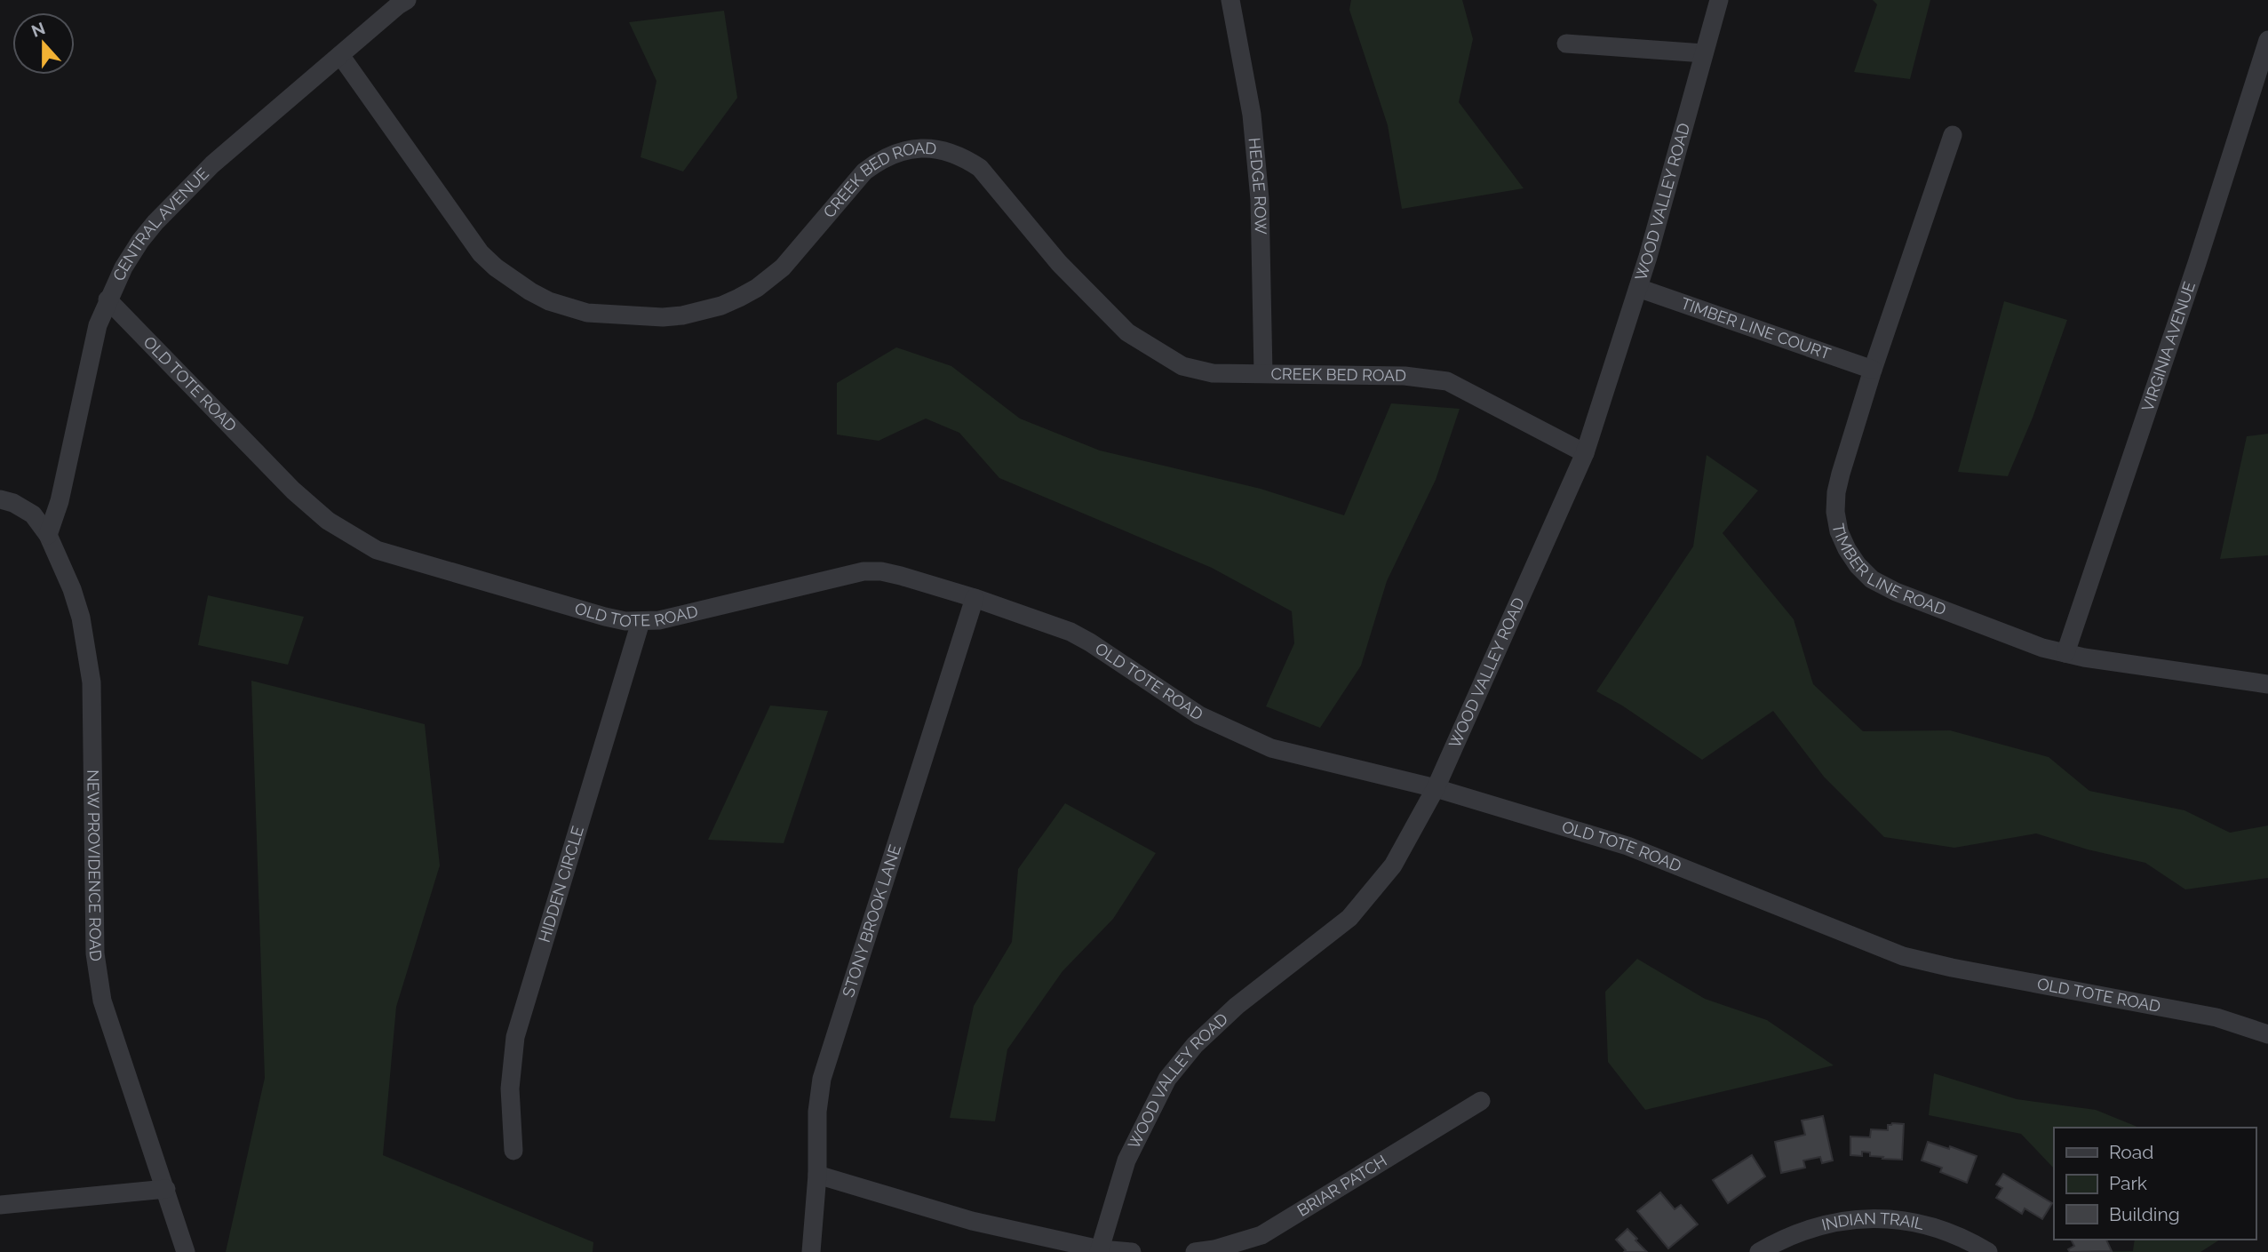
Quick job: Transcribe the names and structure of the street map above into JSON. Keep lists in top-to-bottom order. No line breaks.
{"streets":{"street":["HEDGE ROW","CREEK BED ROAD","WOOD VALLEY ROAD","CENTRAL AVENUE","TIMBER LINE COURT","VIRGINIA AVENUE","OLD TOTE ROAD","TIMBER LINE ROAD","NEW PROVIDENCE ROAD","HIDDEN CIRCLE","STONY BROOK LANE","BRIAR PATCH","INDIAN TRAIL"]},"crossings":[["HEDGE ROW","CREEK BED ROAD"],["CREEK BED ROAD","WOOD VALLEY ROAD"],["CREEK BED ROAD","CENTRAL AVENUE"],["WOOD VALLEY ROAD","TIMBER LINE COURT"],["WOOD VALLEY ROAD","OLD TOTE ROAD"],["CENTRAL AVENUE","OLD TOTE ROAD"],["CENTRAL AVENUE","NEW PROVIDENCE ROAD"],["TIMBER LINE COURT","TIMBER LINE ROAD"],["VIRGINIA AVENUE","TIMBER LINE ROAD"],["OLD TOTE ROAD","HIDDEN CIRCLE"],["OLD TOTE ROAD","STONY BROOK LANE"]],"legend":["Road","Park","Building"],"north":"top"}
